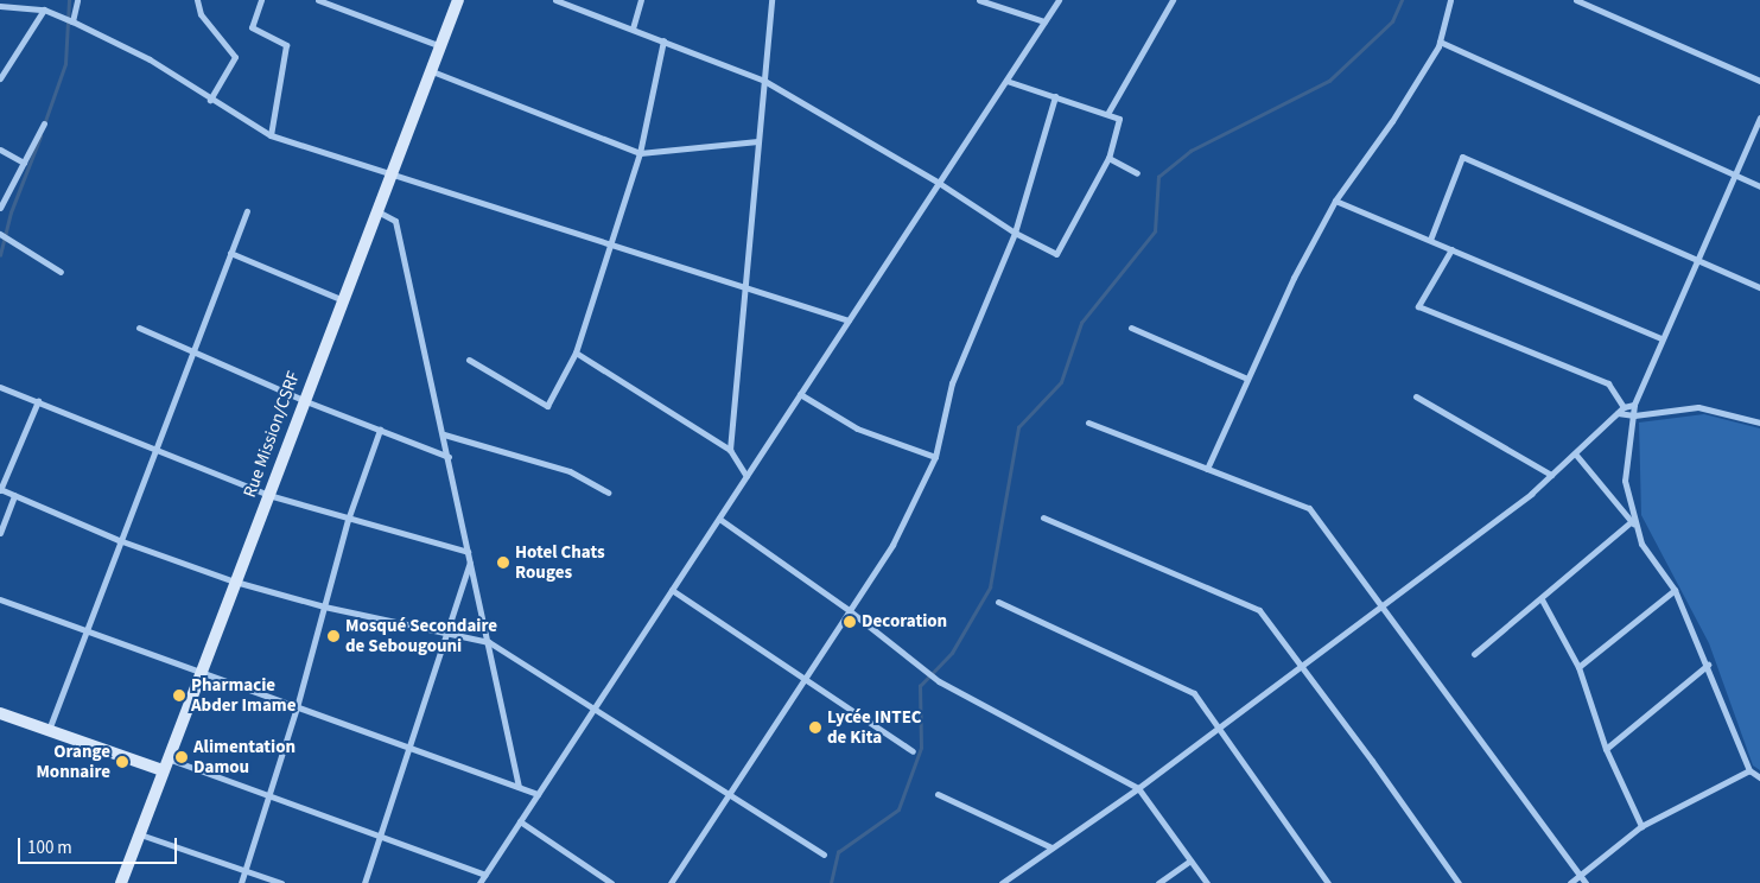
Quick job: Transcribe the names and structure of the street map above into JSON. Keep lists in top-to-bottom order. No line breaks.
{"streets":{"main road":["Rue Mission/CSRF"]},"places":["Hotel Chats Rouges","Decoration","Mosqué Secondaire de Sebougouni","Pharmacie Abder Imame","Lycée INTEC de Kita","Alimentation Damou","Orange Monnaire"],"scale_bar":"100 m"}
